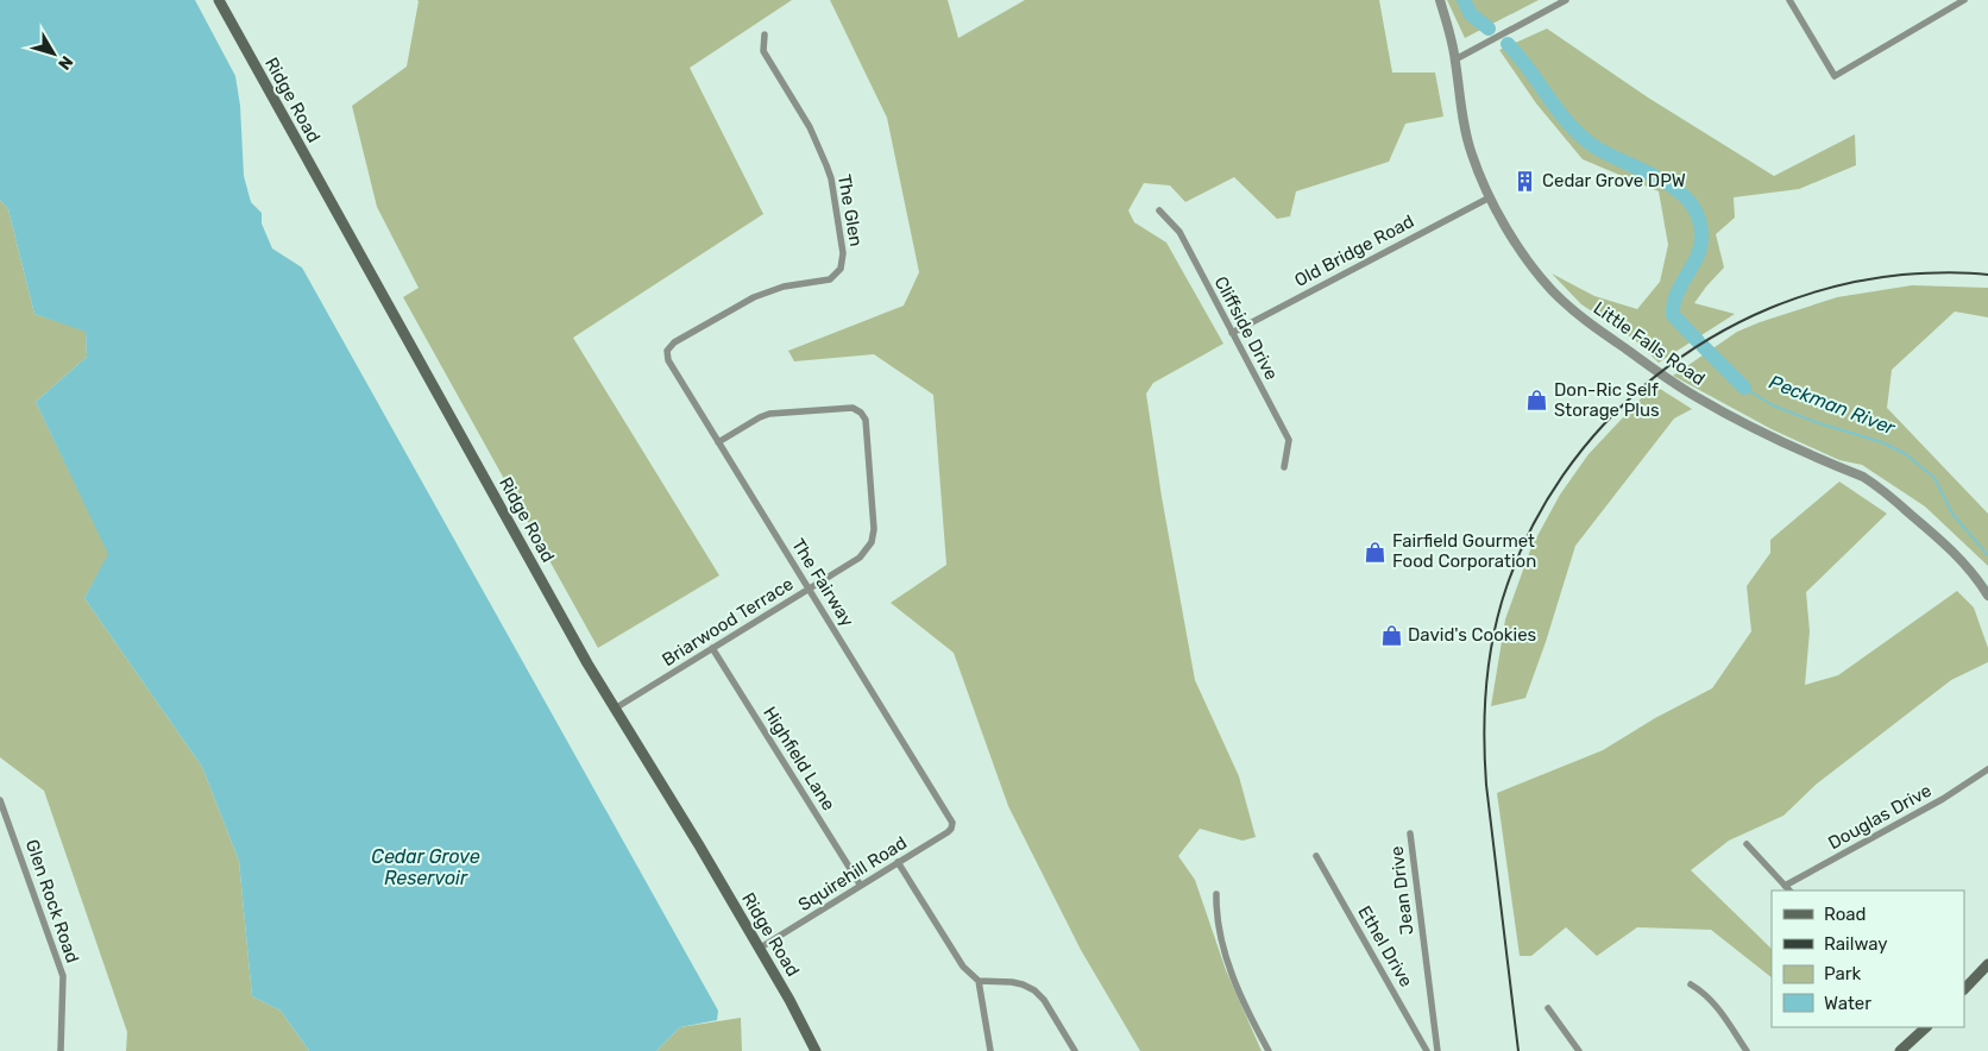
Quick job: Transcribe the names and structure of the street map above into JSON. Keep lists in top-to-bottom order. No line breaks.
{"streets":{"main road":["Ridge Road"],"street":["The Glen","Old Bridge Road","Cliffside Drive","Little Falls Road","The Fairway","Briarwood Terrace","Highfield Lane","Douglas Drive","Squirehill Road","Jean Drive","Glen Rock Road","Ethel Drive"]},"crossings":[["Ridge Road","Briarwood Terrace"],["Ridge Road","Squirehill Road"],["The Glen","The Fairway"],["Old Bridge Road","Cliffside Drive"],["Old Bridge Road","Little Falls Road"],["The Fairway","Briarwood Terrace"],["The Fairway","Squirehill Road"],["Briarwood Terrace","Highfield Lane"],["Highfield Lane","Squirehill Road"]],"water":["Peckman River","Cedar Grove Reservoir"],"places":{"building":["Cedar Grove DPW"],"shop":["Don-Ric Self Storage Plus","Fairfield Gourmet Food Corporation","David's Cookies"]},"legend":["Road","Railway","Park","Water"],"north":"bottom right"}
